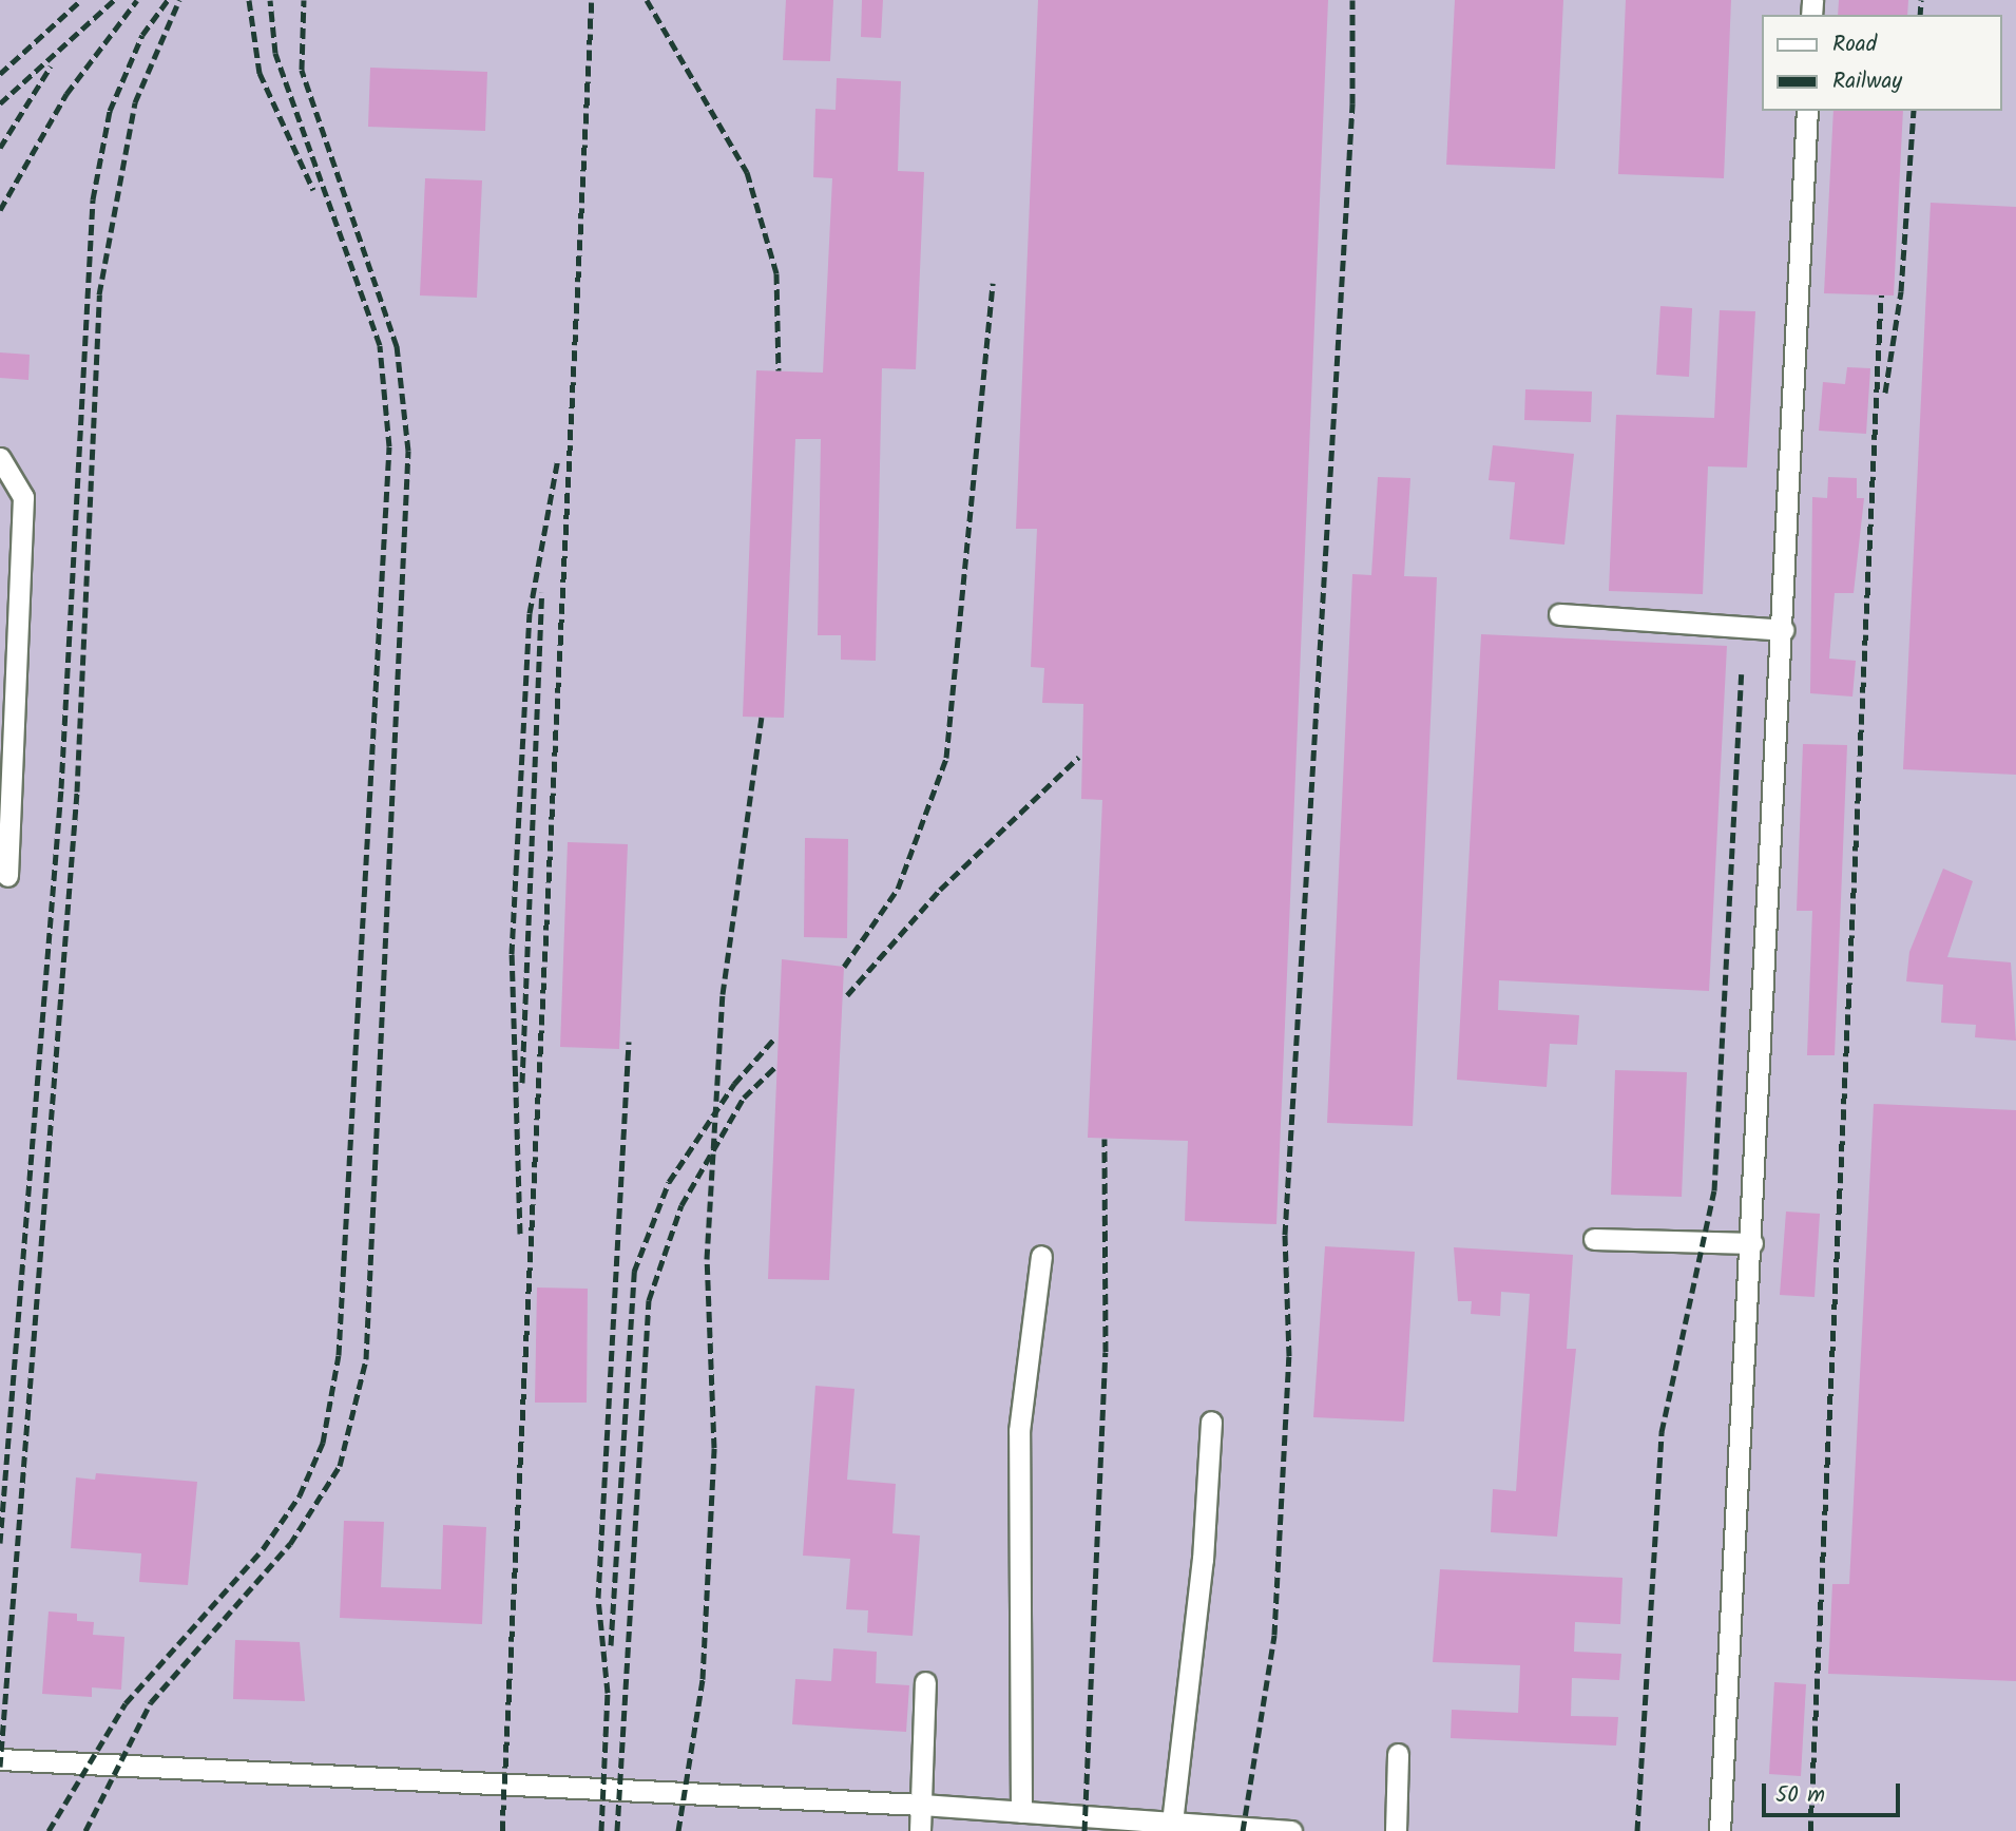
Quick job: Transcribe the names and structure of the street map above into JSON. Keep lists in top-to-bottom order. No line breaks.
{"legend":["Road","Railway"],"scale_bar":"50 m"}
